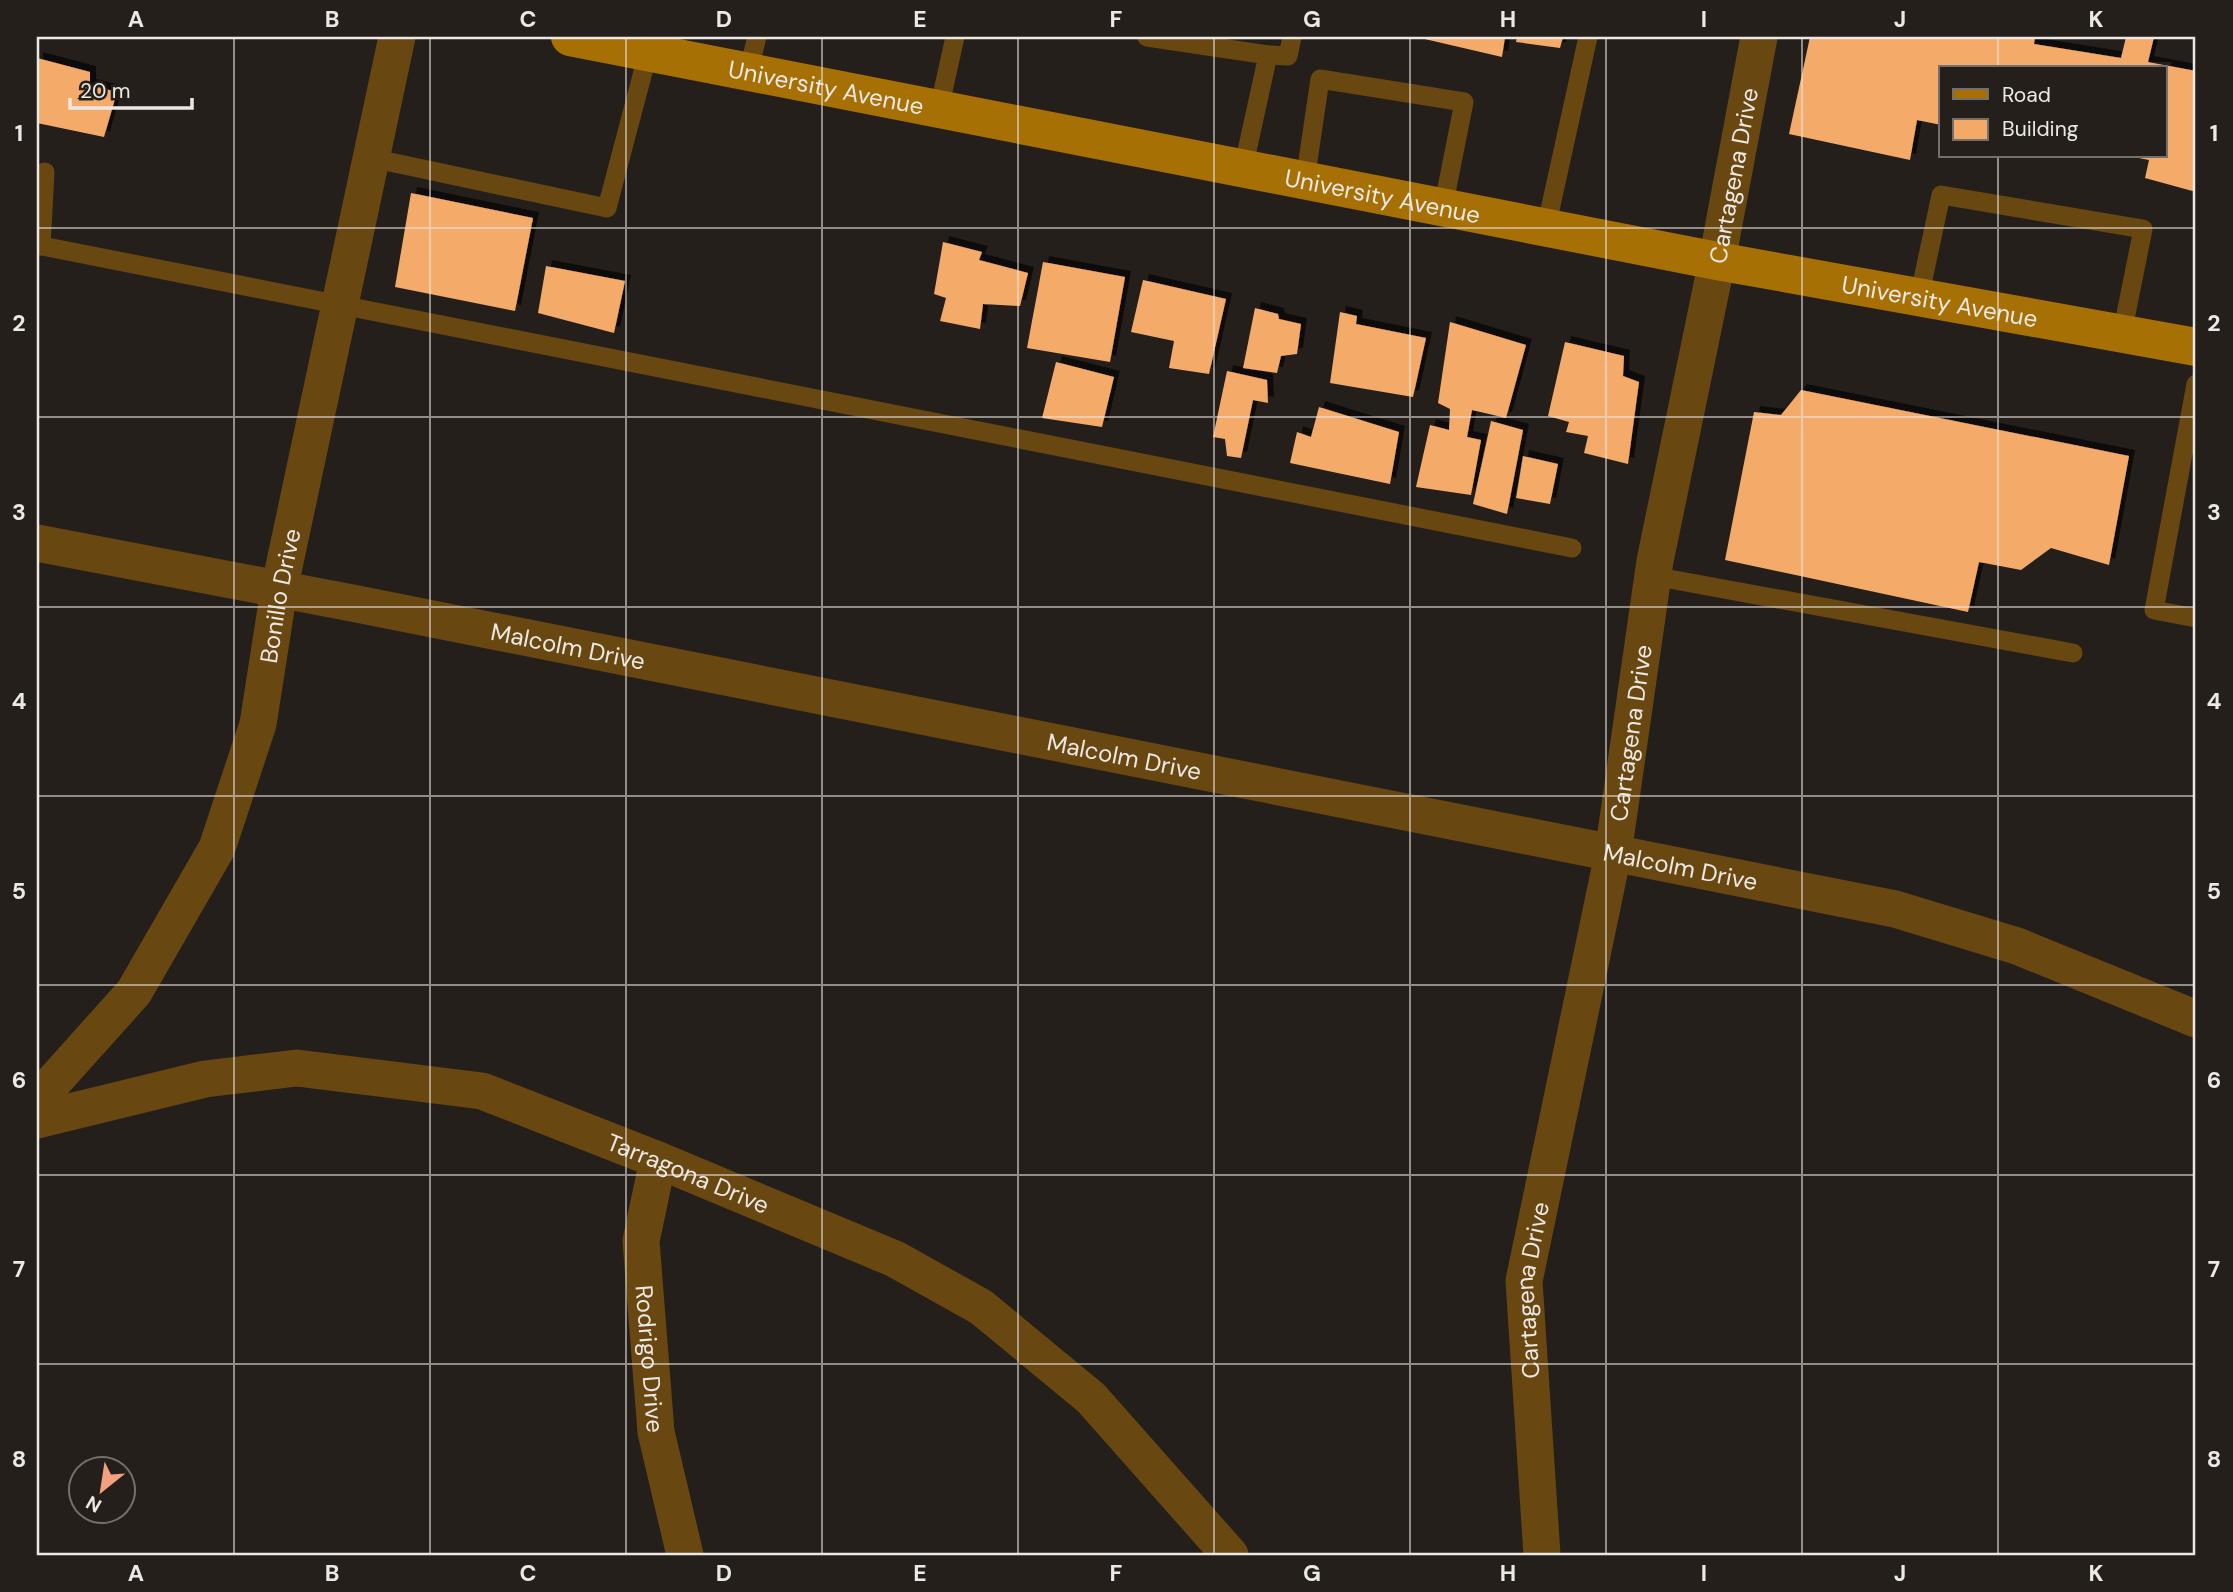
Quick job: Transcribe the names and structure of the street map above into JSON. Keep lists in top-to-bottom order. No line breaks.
{"streets":{"main road":["University Avenue"],"street":["Cartagena Drive","Bonillo Drive","Malcolm Drive","Tarragona Drive","Rodrigo Drive"]},"crossings":[["University Avenue","Cartagena Drive"],["Cartagena Drive","Malcolm Drive"],["Bonillo Drive","Malcolm Drive"],["Tarragona Drive","Rodrigo Drive"]],"legend":["Road","Building"],"scale_bar":"20 m","north":"bottom left","grid":{"columns":["A","B","C","D","E","F","G","H","I","J","K"],"rows":["1","2","3","4","5","6","7","8"]}}
